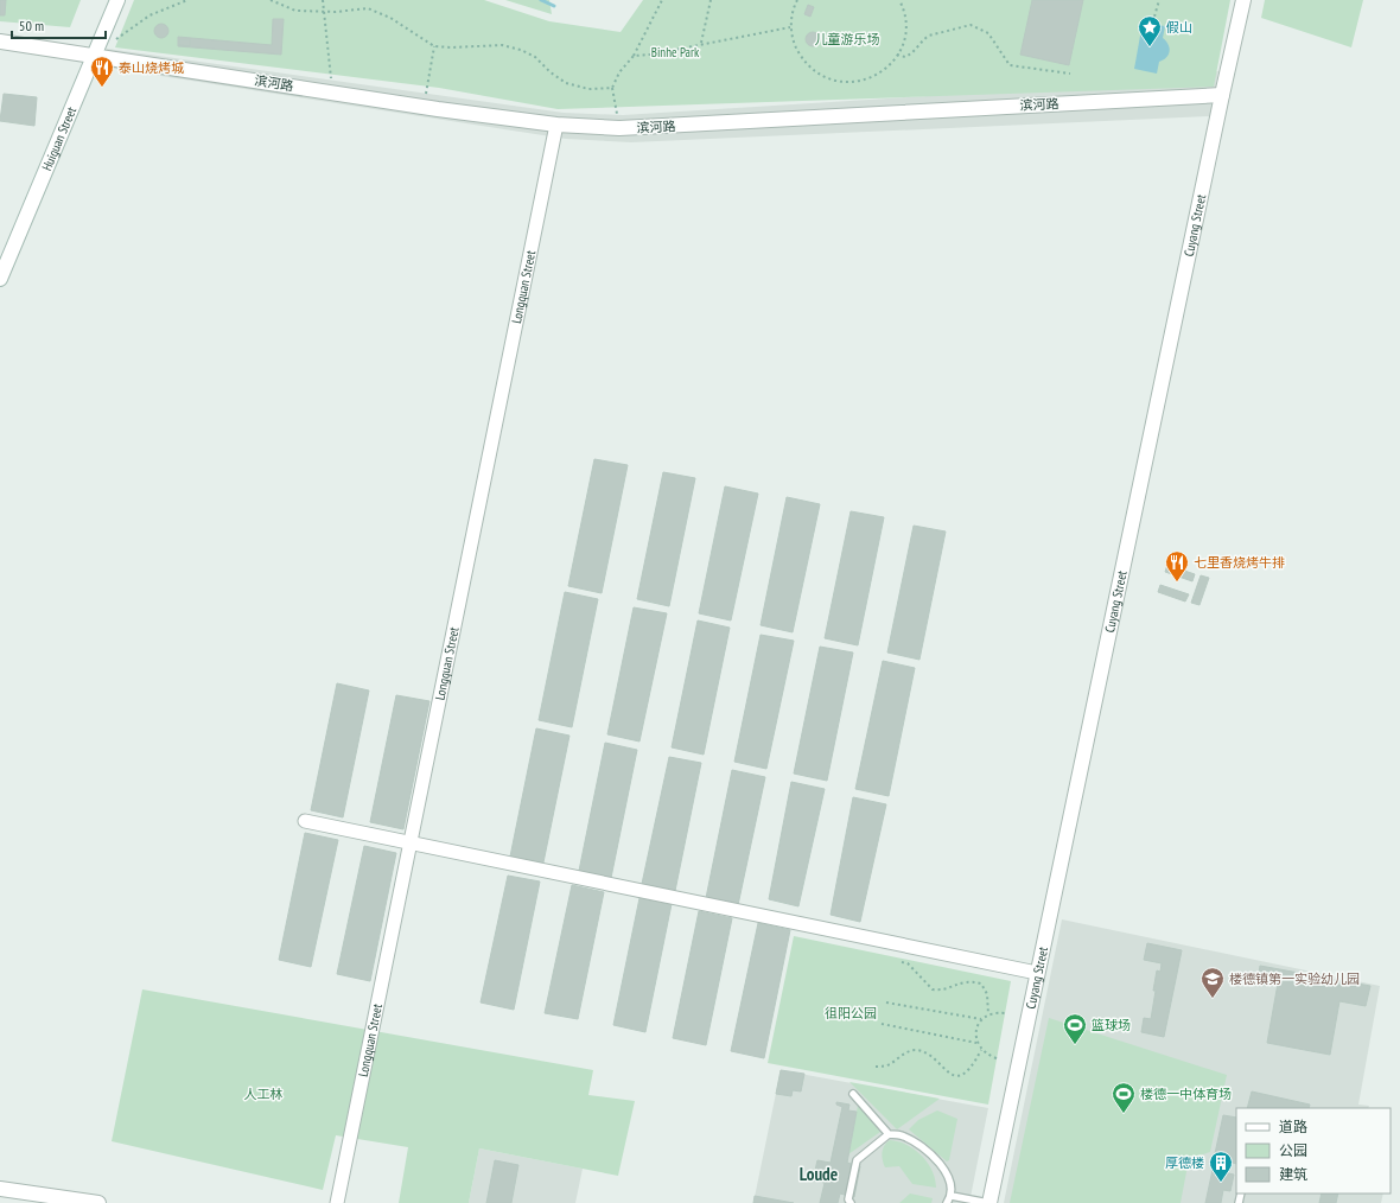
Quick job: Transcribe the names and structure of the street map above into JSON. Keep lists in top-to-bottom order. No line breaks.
{"streets":{"street":["滨河路","Huiguan Street","Cuyang Street","Longquan Street"]},"crossings":[["滨河路","Huiguan Street"],["滨河路","Cuyang Street"],["滨河路","Longquan Street"]],"districts":["Loude"],"parks":["儿童游乐场","Binhe Park","徂阳公园","人工林"],"places":{"place":["假山"],"restaurant":["泰山烧烤城","七里香烧烤牛排"],"school or university":["楼德镇第一实验幼儿园"],"sports":["篮球场","楼德一中体育场"],"building":["厚德楼"]},"legend":["道路","公园","建筑"],"scale_bar":"50 m"}
